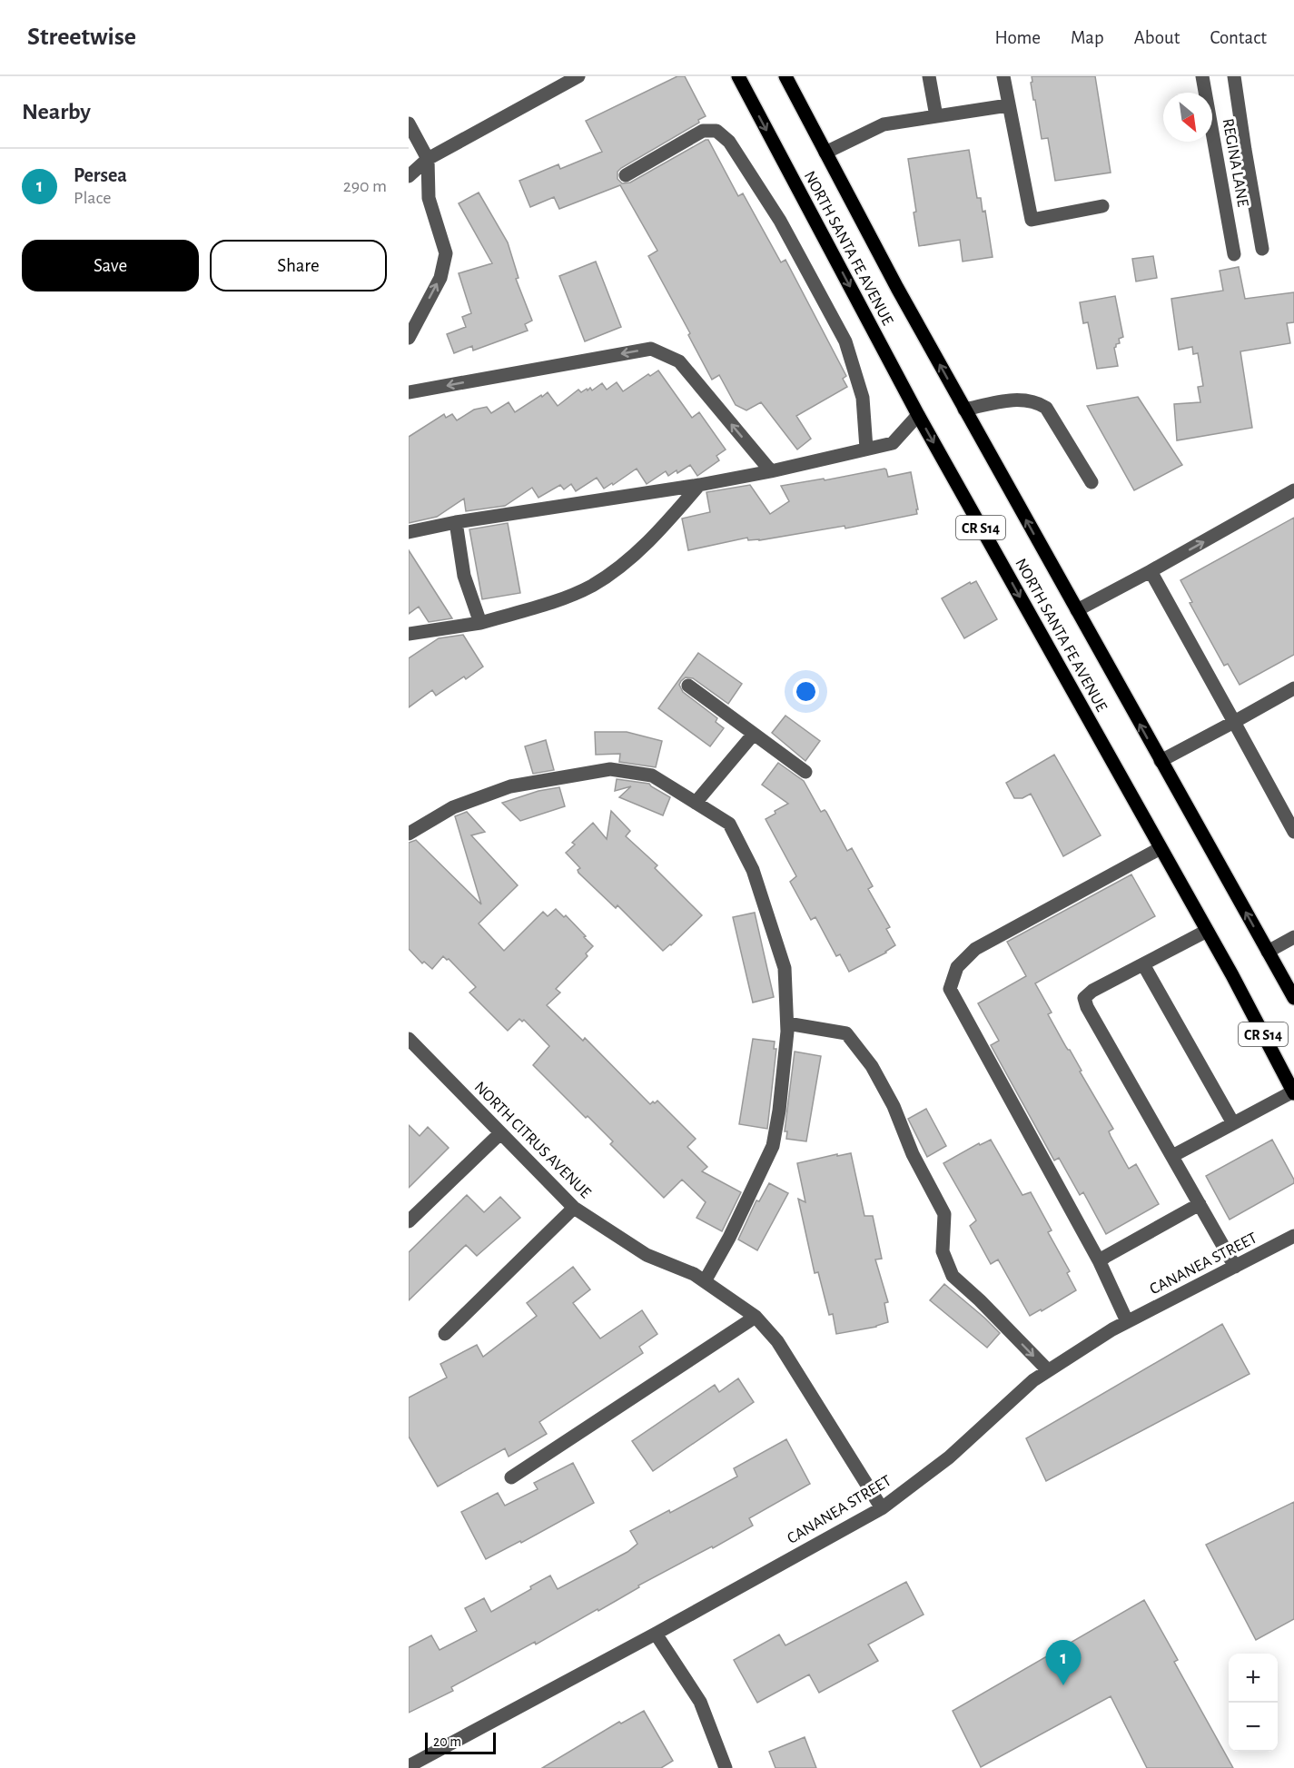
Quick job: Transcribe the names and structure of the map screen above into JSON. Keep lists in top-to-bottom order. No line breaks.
{"streets":{"main road":["NORTH SANTA FE AVENUE","CR S14"],"street":["REGINA LANE","NORTH CITRUS AVENUE","CANANEA STREET"]},"crossings":[["NORTH CITRUS AVENUE","CANANEA STREET"]],"scale_bar":"20 m","north":"bottom right","page":{"header":"Streetwise","nav":["Home","Map","About","Contact"],"heading":"Nearby","list":[{"mark":"1","name":"Persea","note":"Place","value":"290 m"}],"buttons":["Save","Share"],"pins":"1","map_buttons":["+","−"],"scale":"20 m"}}
